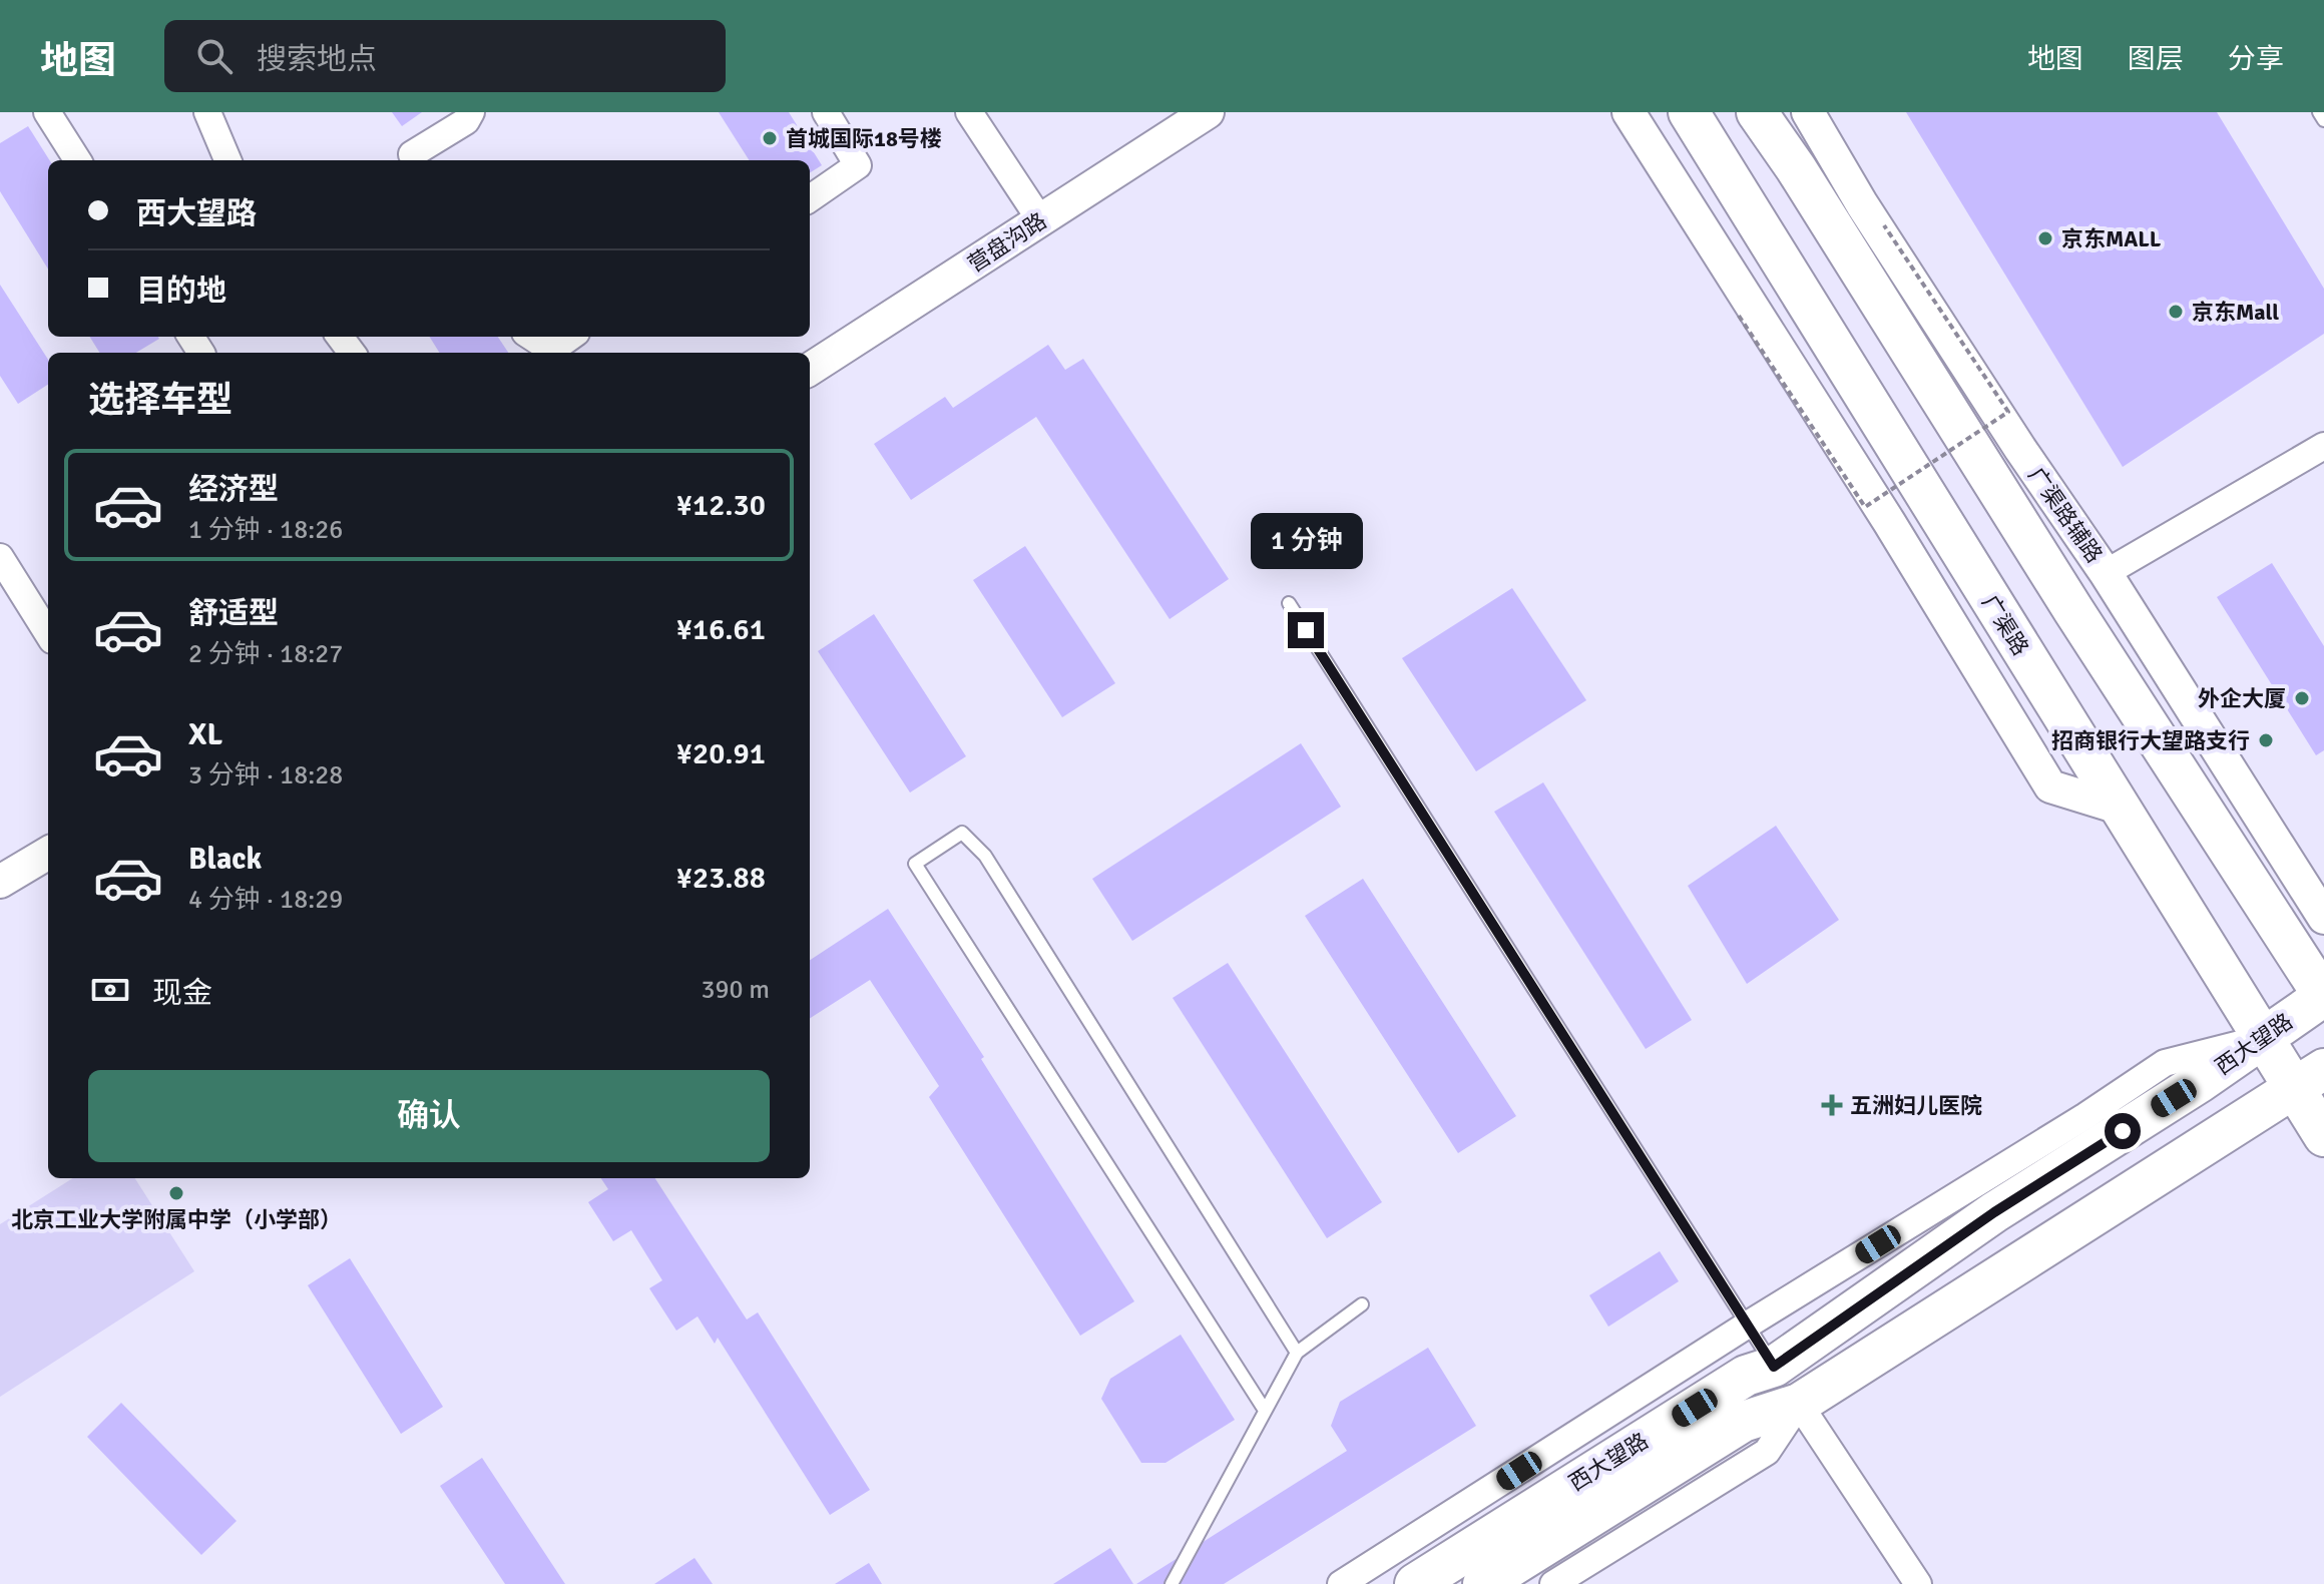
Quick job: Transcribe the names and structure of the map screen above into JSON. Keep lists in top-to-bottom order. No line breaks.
{"streets":{"main road":["广渠路","西大望路"],"street":["营盘沟路","广渠路辅路"]},"crossings":[["广渠路","西大望路"]],"places":{"other":["首城国际18号楼","京东MALL","京东Mall","外企大厦","招商银行大望路支行","北京工业大学附属中学（小学部）"],"health":["五洲妇儿医院"]},"page":{"header":"地图","search":"搜索地点","nav":["地图","图层","分享"],"banner":["西大望路","目的地"],"heading":"选择车型","list":[{"name":"经济型","note":"1 分钟 · 18:26","value":"¥12.30"},{"name":"舒适型","note":"2 分钟 · 18:27","value":"¥16.61"},{"name":"XL","note":"3 分钟 · 18:28","value":"¥20.91"},{"name":"Black","note":"4 分钟 · 18:29","value":"¥23.88"}],"bubble":"1 分钟","pay":["现金","390 m"],"buttons":"确认"}}
